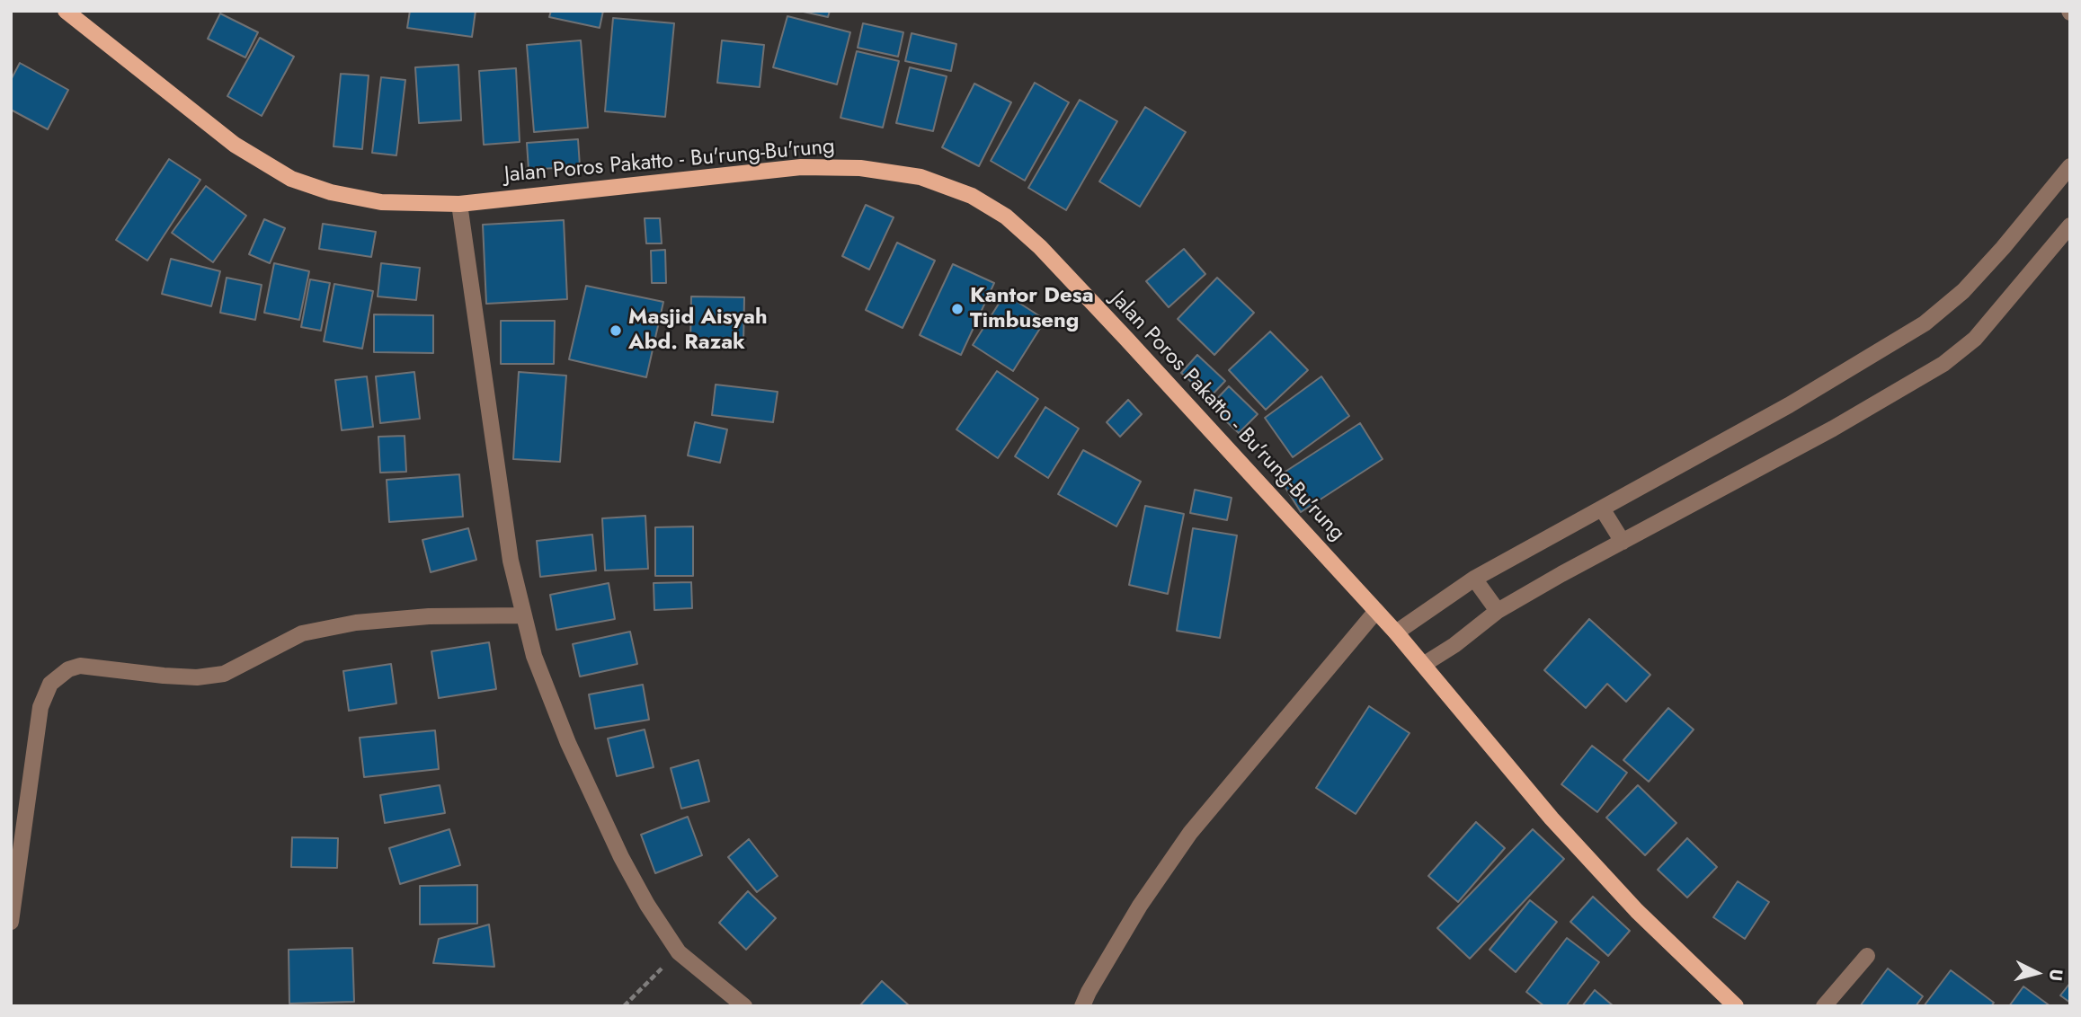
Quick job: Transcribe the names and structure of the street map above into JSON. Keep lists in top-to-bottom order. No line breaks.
{"streets":{"main road":["Jalan Poros Pakatto - Bu'rung-Bu'rung"]},"places":["Kantor Desa Timbuseng","Masjid Aisyah Abd. Razak"],"north":"right"}
